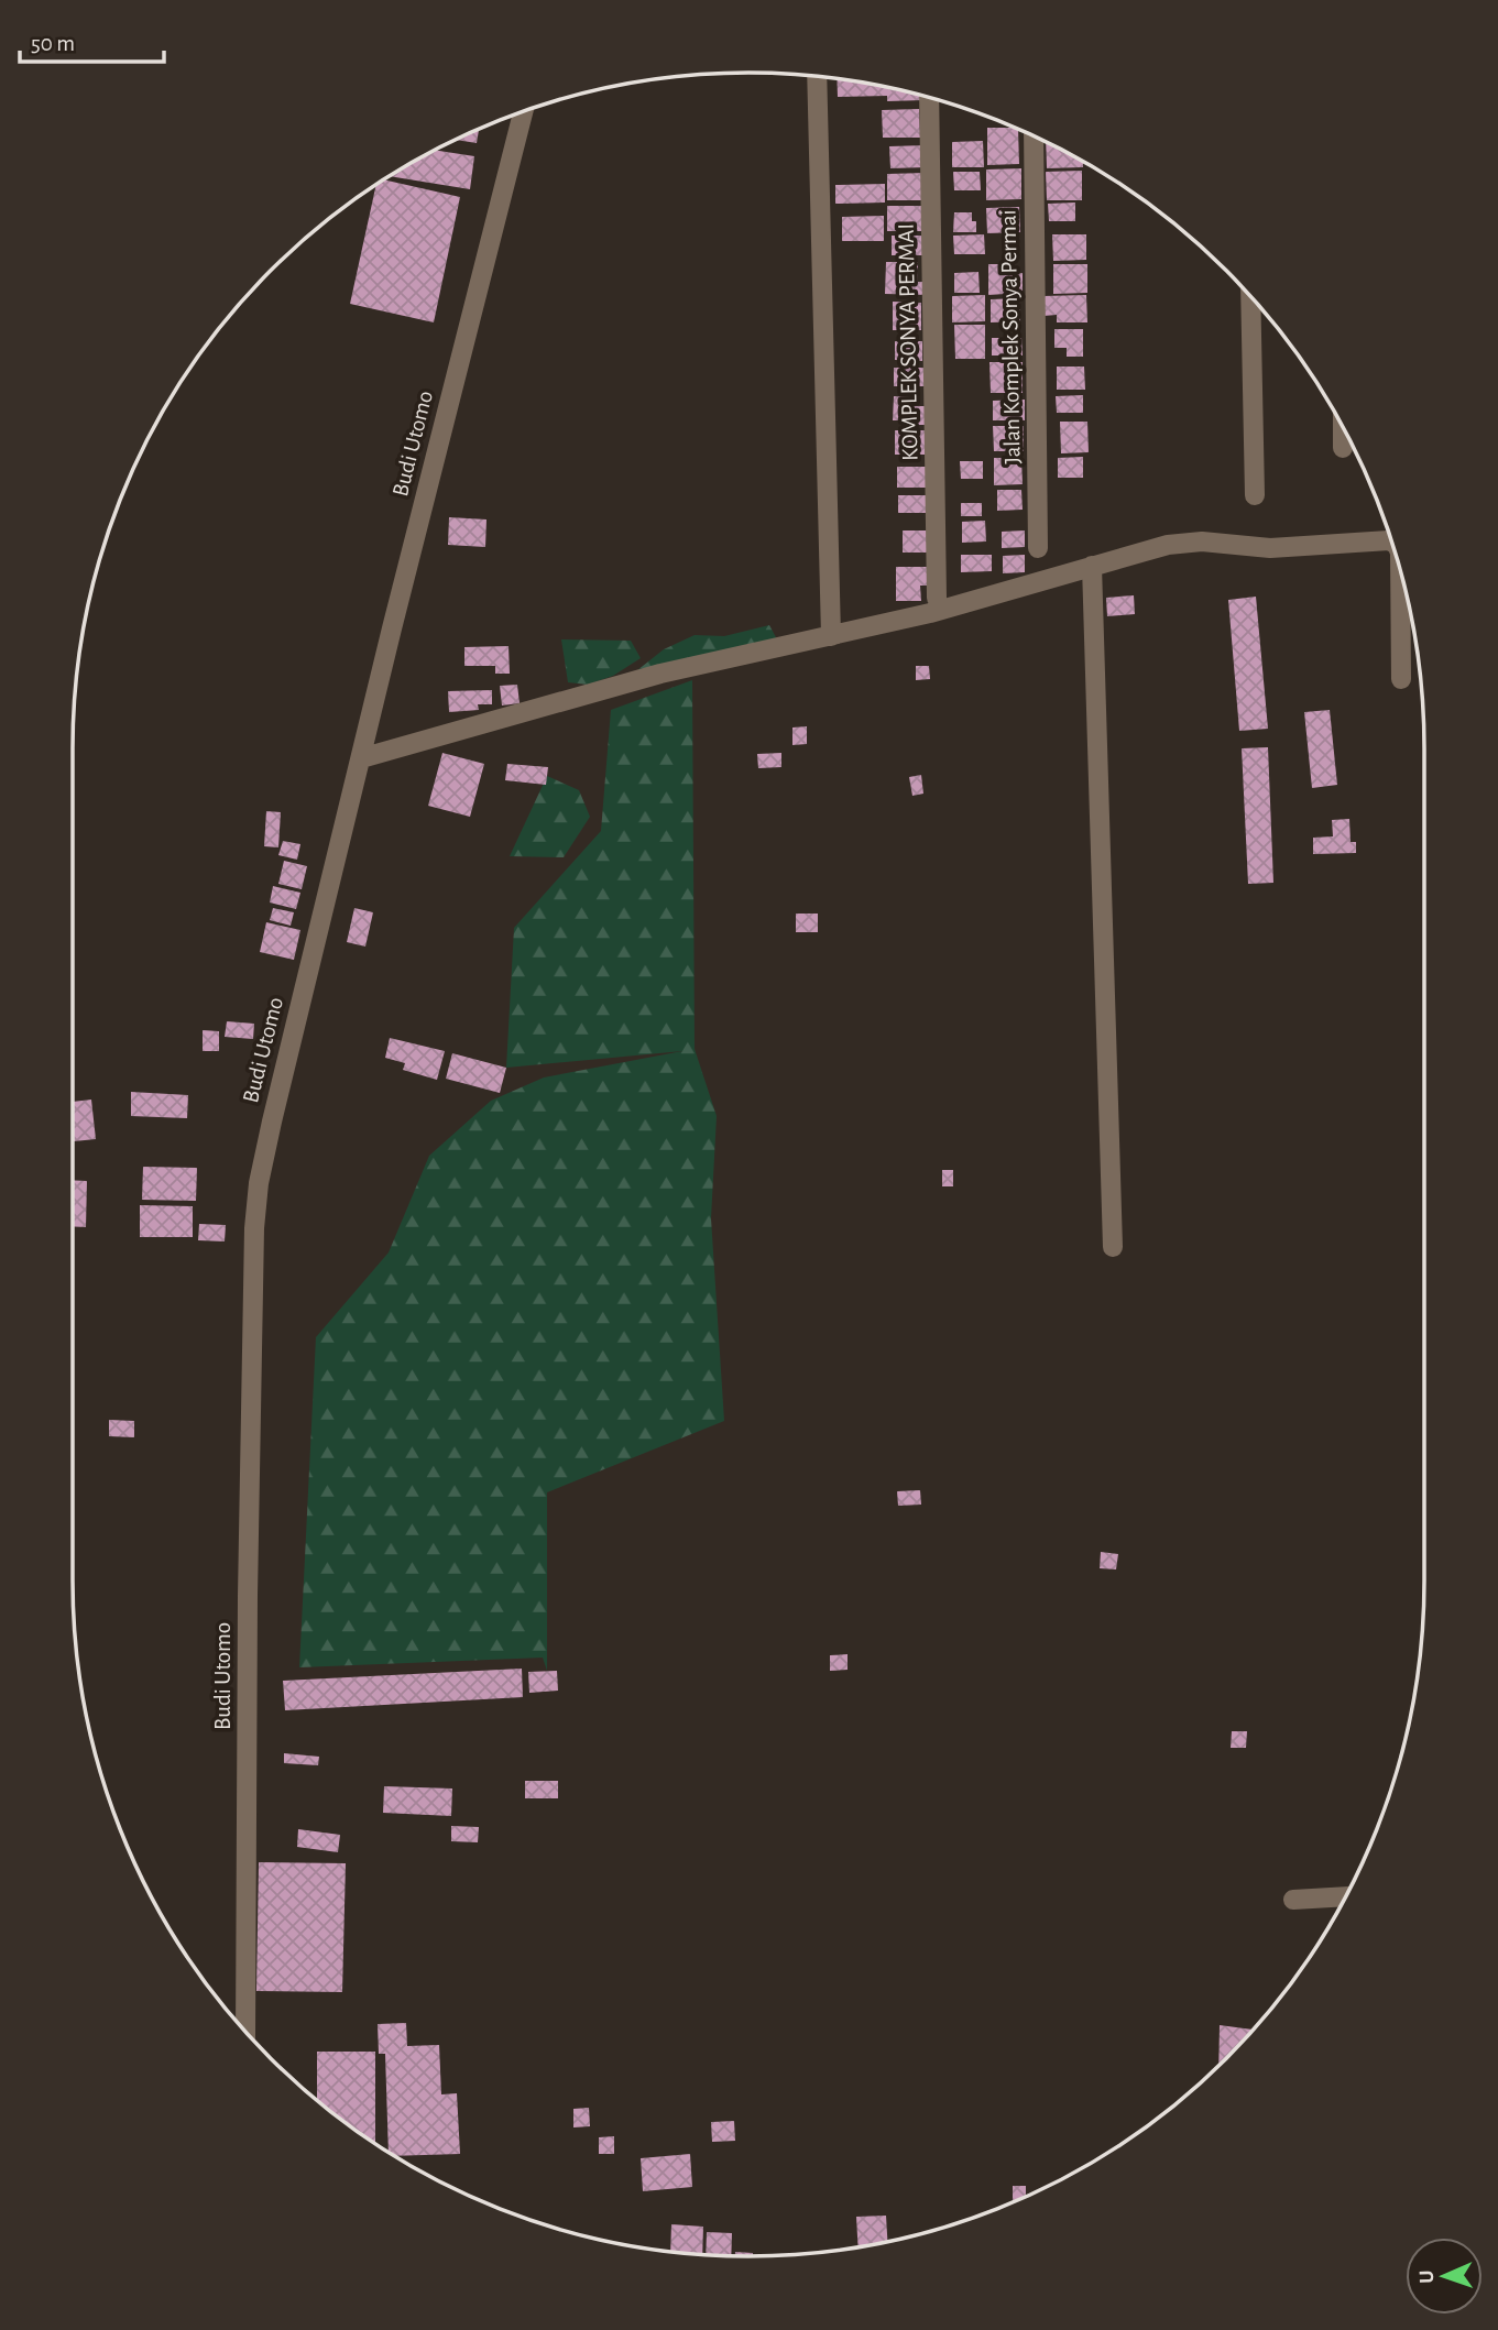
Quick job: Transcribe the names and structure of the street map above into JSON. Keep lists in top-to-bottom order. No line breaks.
{"streets":{"street":["Jalan Komplek Sonya Permai","KOMPLEK SONYA PERMAI","Budi Utomo"]},"scale_bar":"50 m","north":"left"}
